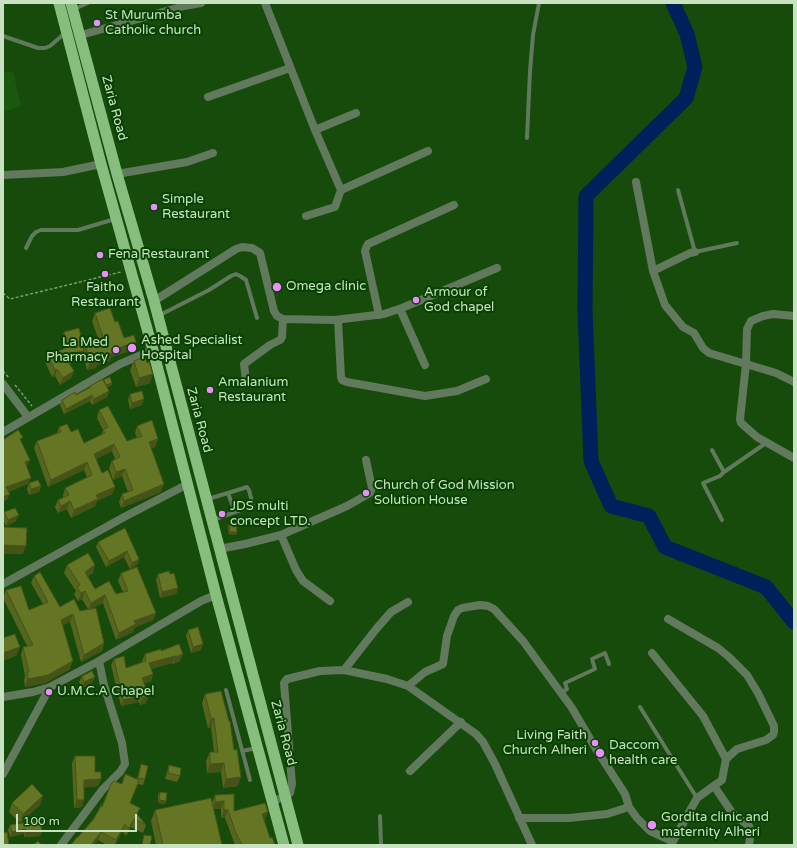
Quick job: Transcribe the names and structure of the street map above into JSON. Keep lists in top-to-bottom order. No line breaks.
{"streets":{"highway":["Zaria Road"]},"places":["St Murumba Catholic church","Simple Restaurant","Fena Restaurant","Faitho Restaurant","Omega clinic","Armour of God chapel","Ashed Specialist Hospital","La Med Pharmacy","Amalanium Restaurant","Church of God Mission Solution House","JDS multi concept LTD.","U.M.C.A Chapel","Living Faith Church Alheri","Daccom health care","Gordita clinic and maternity Alheri"],"scale_bar":"100 m"}
